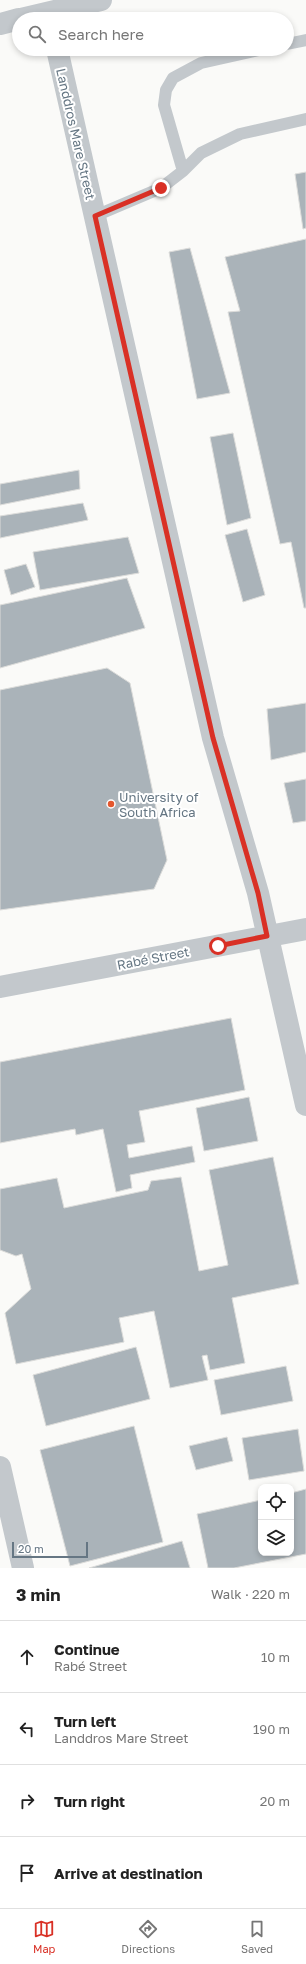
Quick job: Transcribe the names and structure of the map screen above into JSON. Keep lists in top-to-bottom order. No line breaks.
{"streets":{"street":["Landdros Mare Street","Rabé Street"]},"crossings":[["Landdros Mare Street","Rabé Street"]],"places":["University of South Africa"],"scale_bar":"20 m","page":{"search":"Search here","scale":"20 m","heading":["3 min","Walk · 220 m"],"list":[["Continue","Rabé Street","10 m"],["Turn left","Landdros Mare Street","190 m"],["Turn right","20 m"],"Arrive at destination"],"nav":["Map","Directions","Saved"]}}
